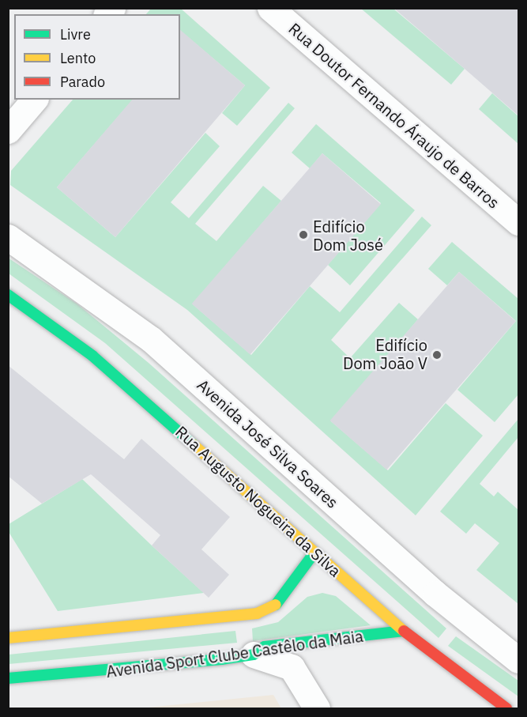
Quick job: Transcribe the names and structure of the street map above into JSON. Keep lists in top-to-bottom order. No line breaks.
{"streets":{"street":["Rua Doutor Fernando Áraujo de Barros","Avenida José Silva Soares","Rua Augusto Nogueira da Silva","Avenida Sport Clube Castêlo da Maia"]},"crossings":[["Rua Augusto Nogueira da Silva","Avenida Sport Clube Castêlo da Maia"]],"places":["Edifício Dom José","Edifício Dom João V"],"legend":["Livre","Lento","Parado"]}
